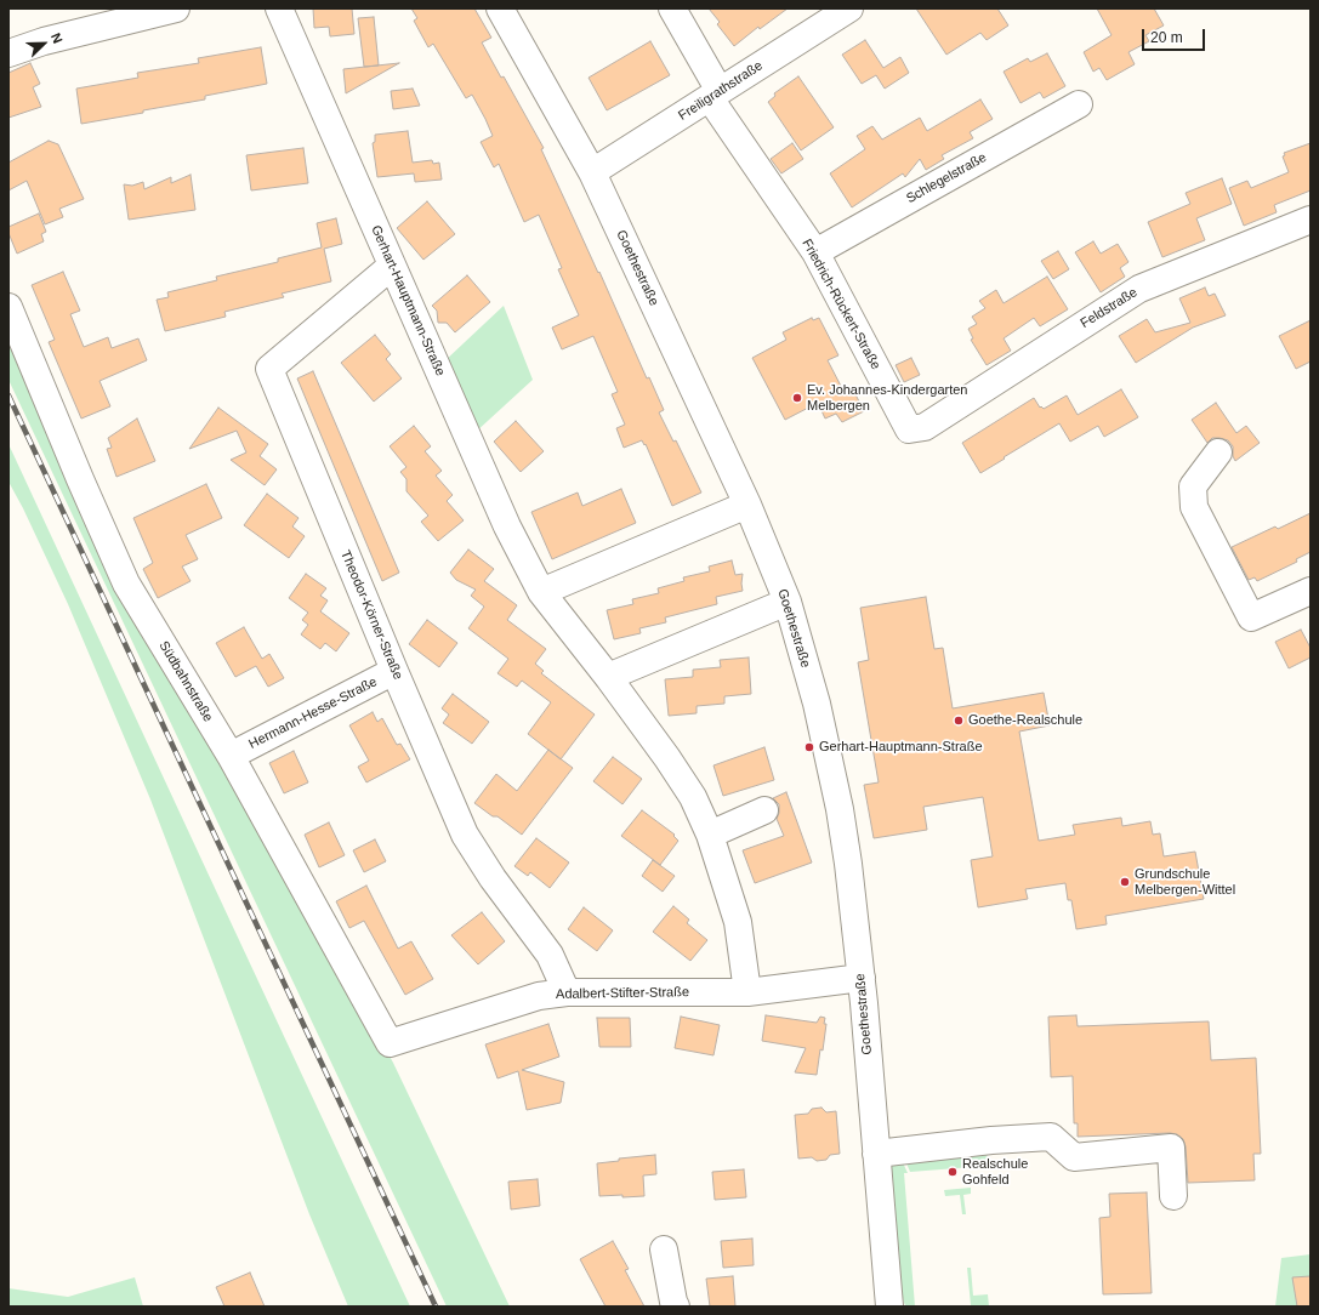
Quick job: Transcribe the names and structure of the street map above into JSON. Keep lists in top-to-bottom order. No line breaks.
{"streets":{"street":["Freiligrathstraße","Schlegelstraße","Goethestraße","Gerhart-Hauptmann-Straße","Friedrich-Rückert-Straße","Feldstraße","Theodor-Körner-Straße","Südbahnstraße","Hermann-Hesse-Straße","Adalbert-Stifter-Straße"]},"crossings":[["Freiligrathstraße","Goethestraße"],["Freiligrathstraße","Friedrich-Rückert-Straße"],["Schlegelstraße","Friedrich-Rückert-Straße"],["Goethestraße","Adalbert-Stifter-Straße"],["Gerhart-Hauptmann-Straße","Theodor-Körner-Straße"],["Gerhart-Hauptmann-Straße","Adalbert-Stifter-Straße"],["Friedrich-Rückert-Straße","Feldstraße"],["Theodor-Körner-Straße","Hermann-Hesse-Straße"],["Theodor-Körner-Straße","Adalbert-Stifter-Straße"],["Südbahnstraße","Hermann-Hesse-Straße"],["Südbahnstraße","Adalbert-Stifter-Straße"]],"places":["Ev. Johannes-Kindergarten Melbergen","Goethe-Realschule","Gerhart-Hauptmann-Straße","Grundschule Melbergen-Wittel","Realschule Gohfeld"],"scale_bar":"20 m","north":"top right"}
